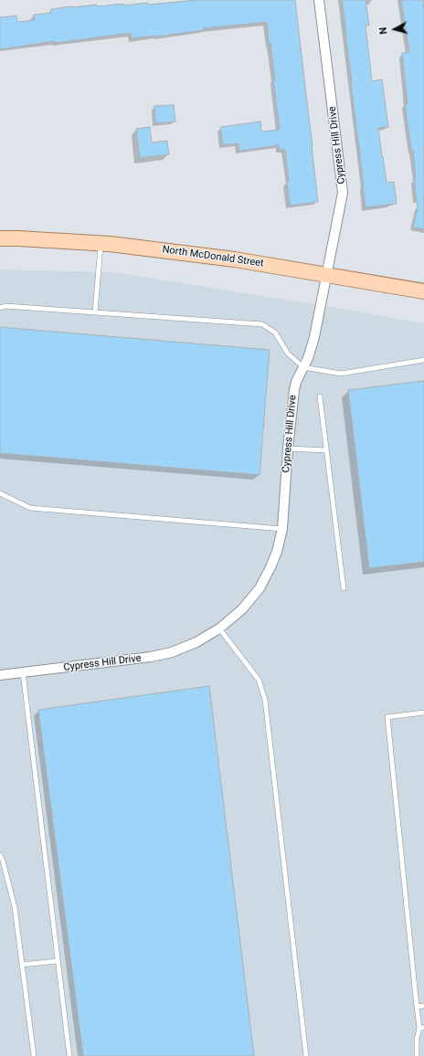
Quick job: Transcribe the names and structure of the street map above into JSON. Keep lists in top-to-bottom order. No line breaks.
{"streets":{"main road":["North McDonald Street"],"street":["Cypress Hill Drive"]},"crossings":[["Cypress Hill Drive","North McDonald Street"]],"north":"left"}
